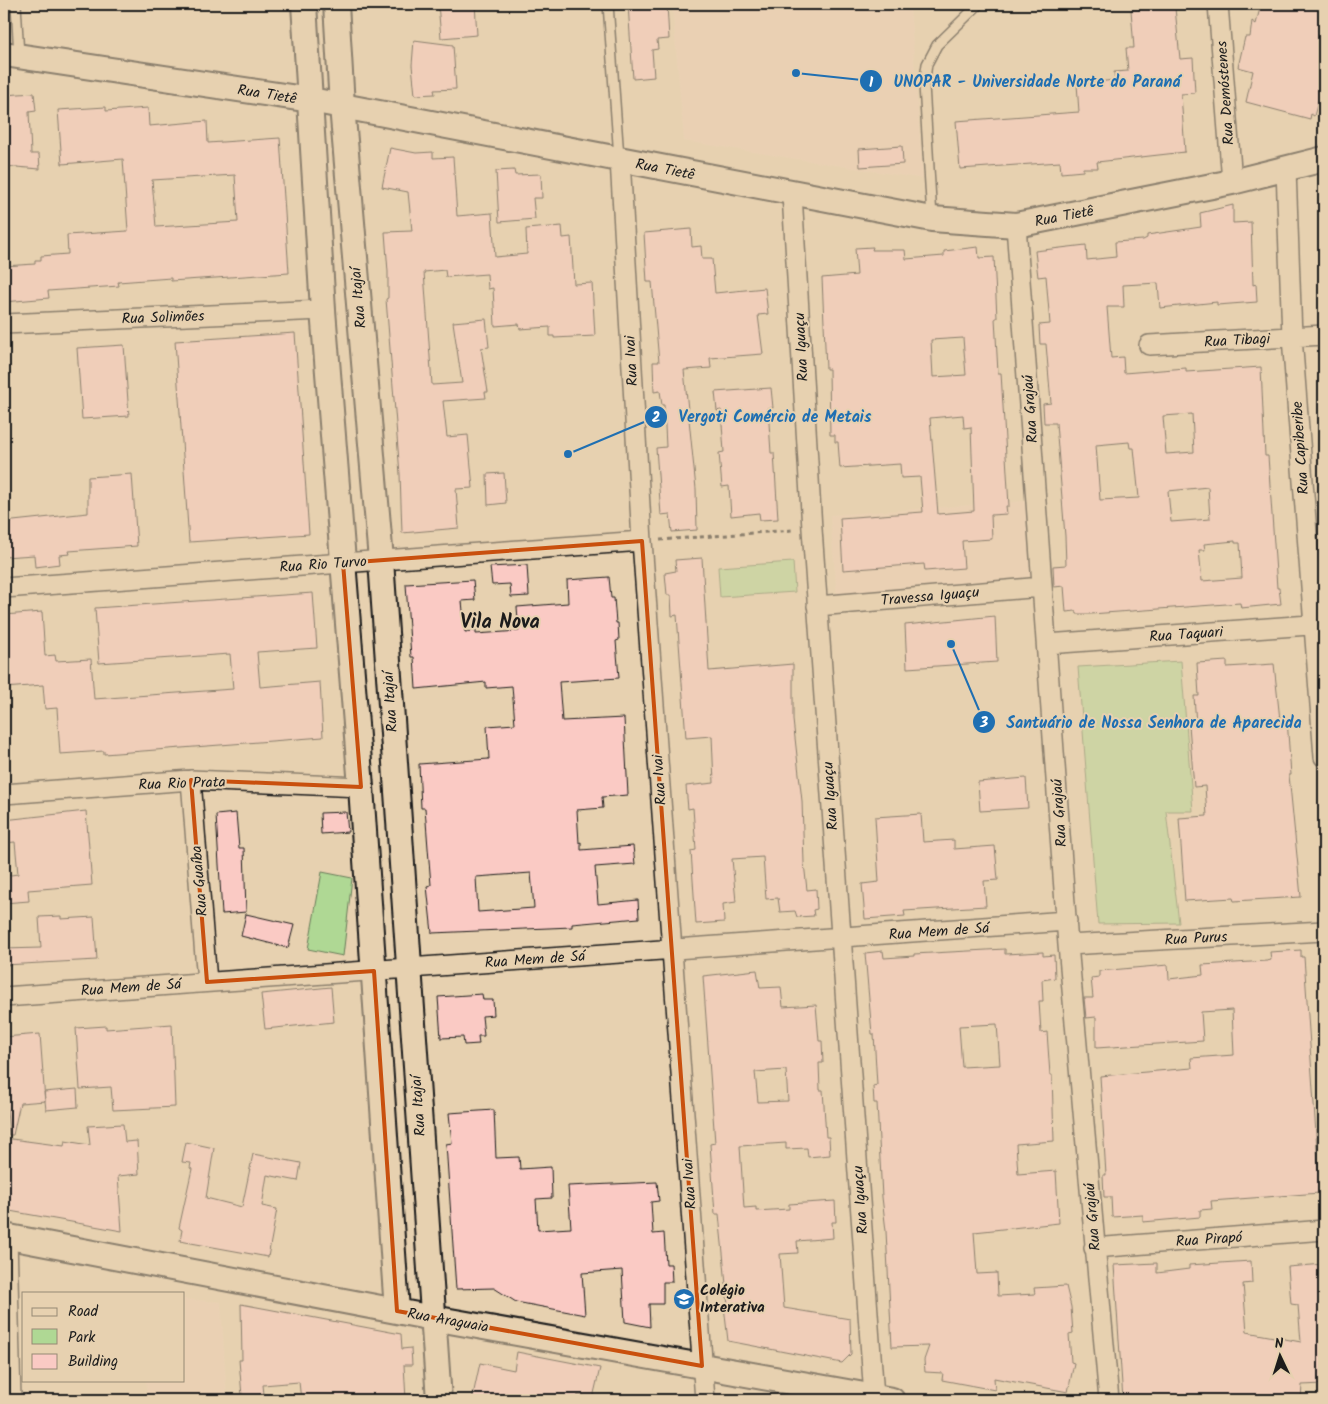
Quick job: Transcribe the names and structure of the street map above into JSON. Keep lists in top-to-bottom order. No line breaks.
{"streets":{"street":["Rua Demóstenes","Rua Tietê","Rua Itajaí","Rua Solimões","Rua Tibagi","Rua Iguaçu","Rua Ivai","Rua Grajaú","Rua Capiberibe","Rua Rio Turvo","Travessa Iguaçu","Rua Taquari","Rua Rio Prata","Rua Guaíba","Rua Mem de Sá","Rua Purus","Rua Pirapó","Rua Araguaia"]},"crossings":[["Rua Demóstenes","Rua Tietê"],["Rua Tietê","Rua Itajaí"],["Rua Tietê","Rua Iguaçu"],["Rua Tietê","Rua Ivai"],["Rua Tietê","Rua Grajaú"],["Rua Tietê","Rua Capiberibe"],["Rua Itajaí","Rua Rio Turvo"],["Rua Itajaí","Rua Mem de Sá"],["Rua Itajaí","Rua Araguaia"],["Rua Tibagi","Rua Capiberibe"],["Rua Iguaçu","Travessa Iguaçu"],["Rua Iguaçu","Rua Mem de Sá"],["Rua Iguaçu","Rua Araguaia"],["Rua Ivai","Rua Rio Turvo"],["Rua Ivai","Rua Mem de Sá"],["Rua Ivai","Rua Araguaia"],["Rua Grajaú","Travessa Iguaçu"],["Rua Grajaú","Rua Taquari"],["Rua Grajaú","Rua Mem de Sá"],["Rua Grajaú","Rua Purus"],["Rua Grajaú","Rua Pirapó"],["Rua Capiberibe","Rua Taquari"],["Rua Rio Prata","Rua Guaíba"],["Rua Guaíba","Rua Mem de Sá"]],"districts":["Vila Nova"],"places":{"other":["UNOPAR - Universidade Norte do Paraná","Vergoti Comércio de Metais","Santuário de Nossa Senhora de Aparecida"],"school or university":["Colégio Interativa"]},"legend":["Road","Park","Building"],"north":"top"}
